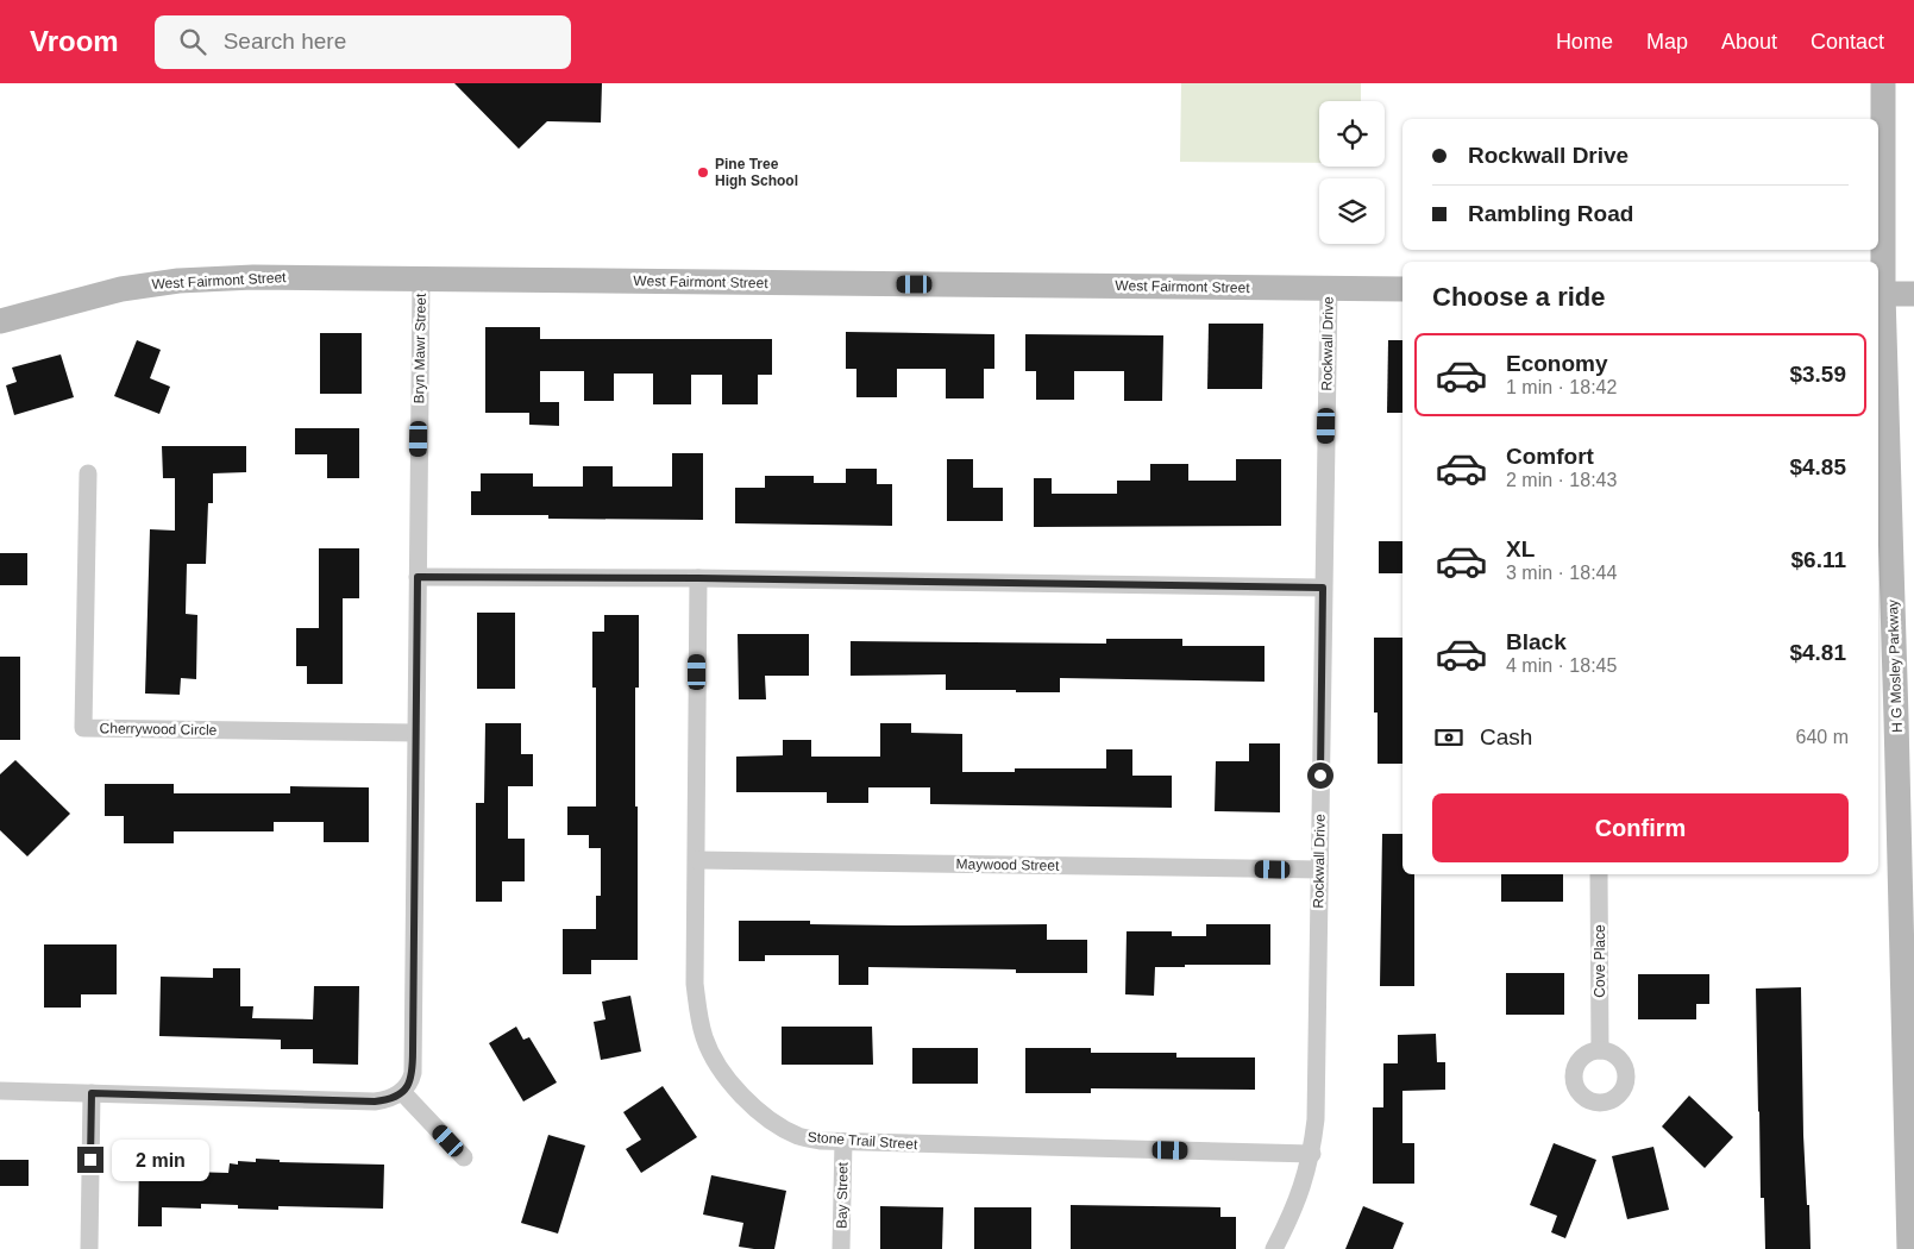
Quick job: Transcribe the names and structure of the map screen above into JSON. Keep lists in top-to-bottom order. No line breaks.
{"streets":{"street":["West Fairmont Street","Rockwall Drive","Bryn Mawr Street","H G Mosley Parkway","Cherrywood Circle","Maywood Street","Cove Place","Stone Trail Street","Bay Street"]},"crossings":[["West Fairmont Street","Rockwall Drive"],["West Fairmont Street","Bryn Mawr Street"],["Rockwall Drive","Maywood Street"],["Rockwall Drive","Stone Trail Street"],["Bryn Mawr Street","Cherrywood Circle"],["Maywood Street","Stone Trail Street"],["Stone Trail Street","Bay Street"]],"places":["Pine Tree High School"],"page":{"header":"Vroom","search":"Search here","nav":["Home","Map","About","Contact"],"banner":["Rockwall Drive","Rambling Road"],"heading":"Choose a ride","list":[{"name":"Economy","note":"1 min · 18:42","value":"$3.59"},{"name":"Comfort","note":"2 min · 18:43","value":"$4.85"},{"name":"XL","note":"3 min · 18:44","value":"$6.11"},{"name":"Black","note":"4 min · 18:45","value":"$4.81"}],"pay":["Cash","640 m"],"buttons":"Confirm","bubble":"2 min"}}
